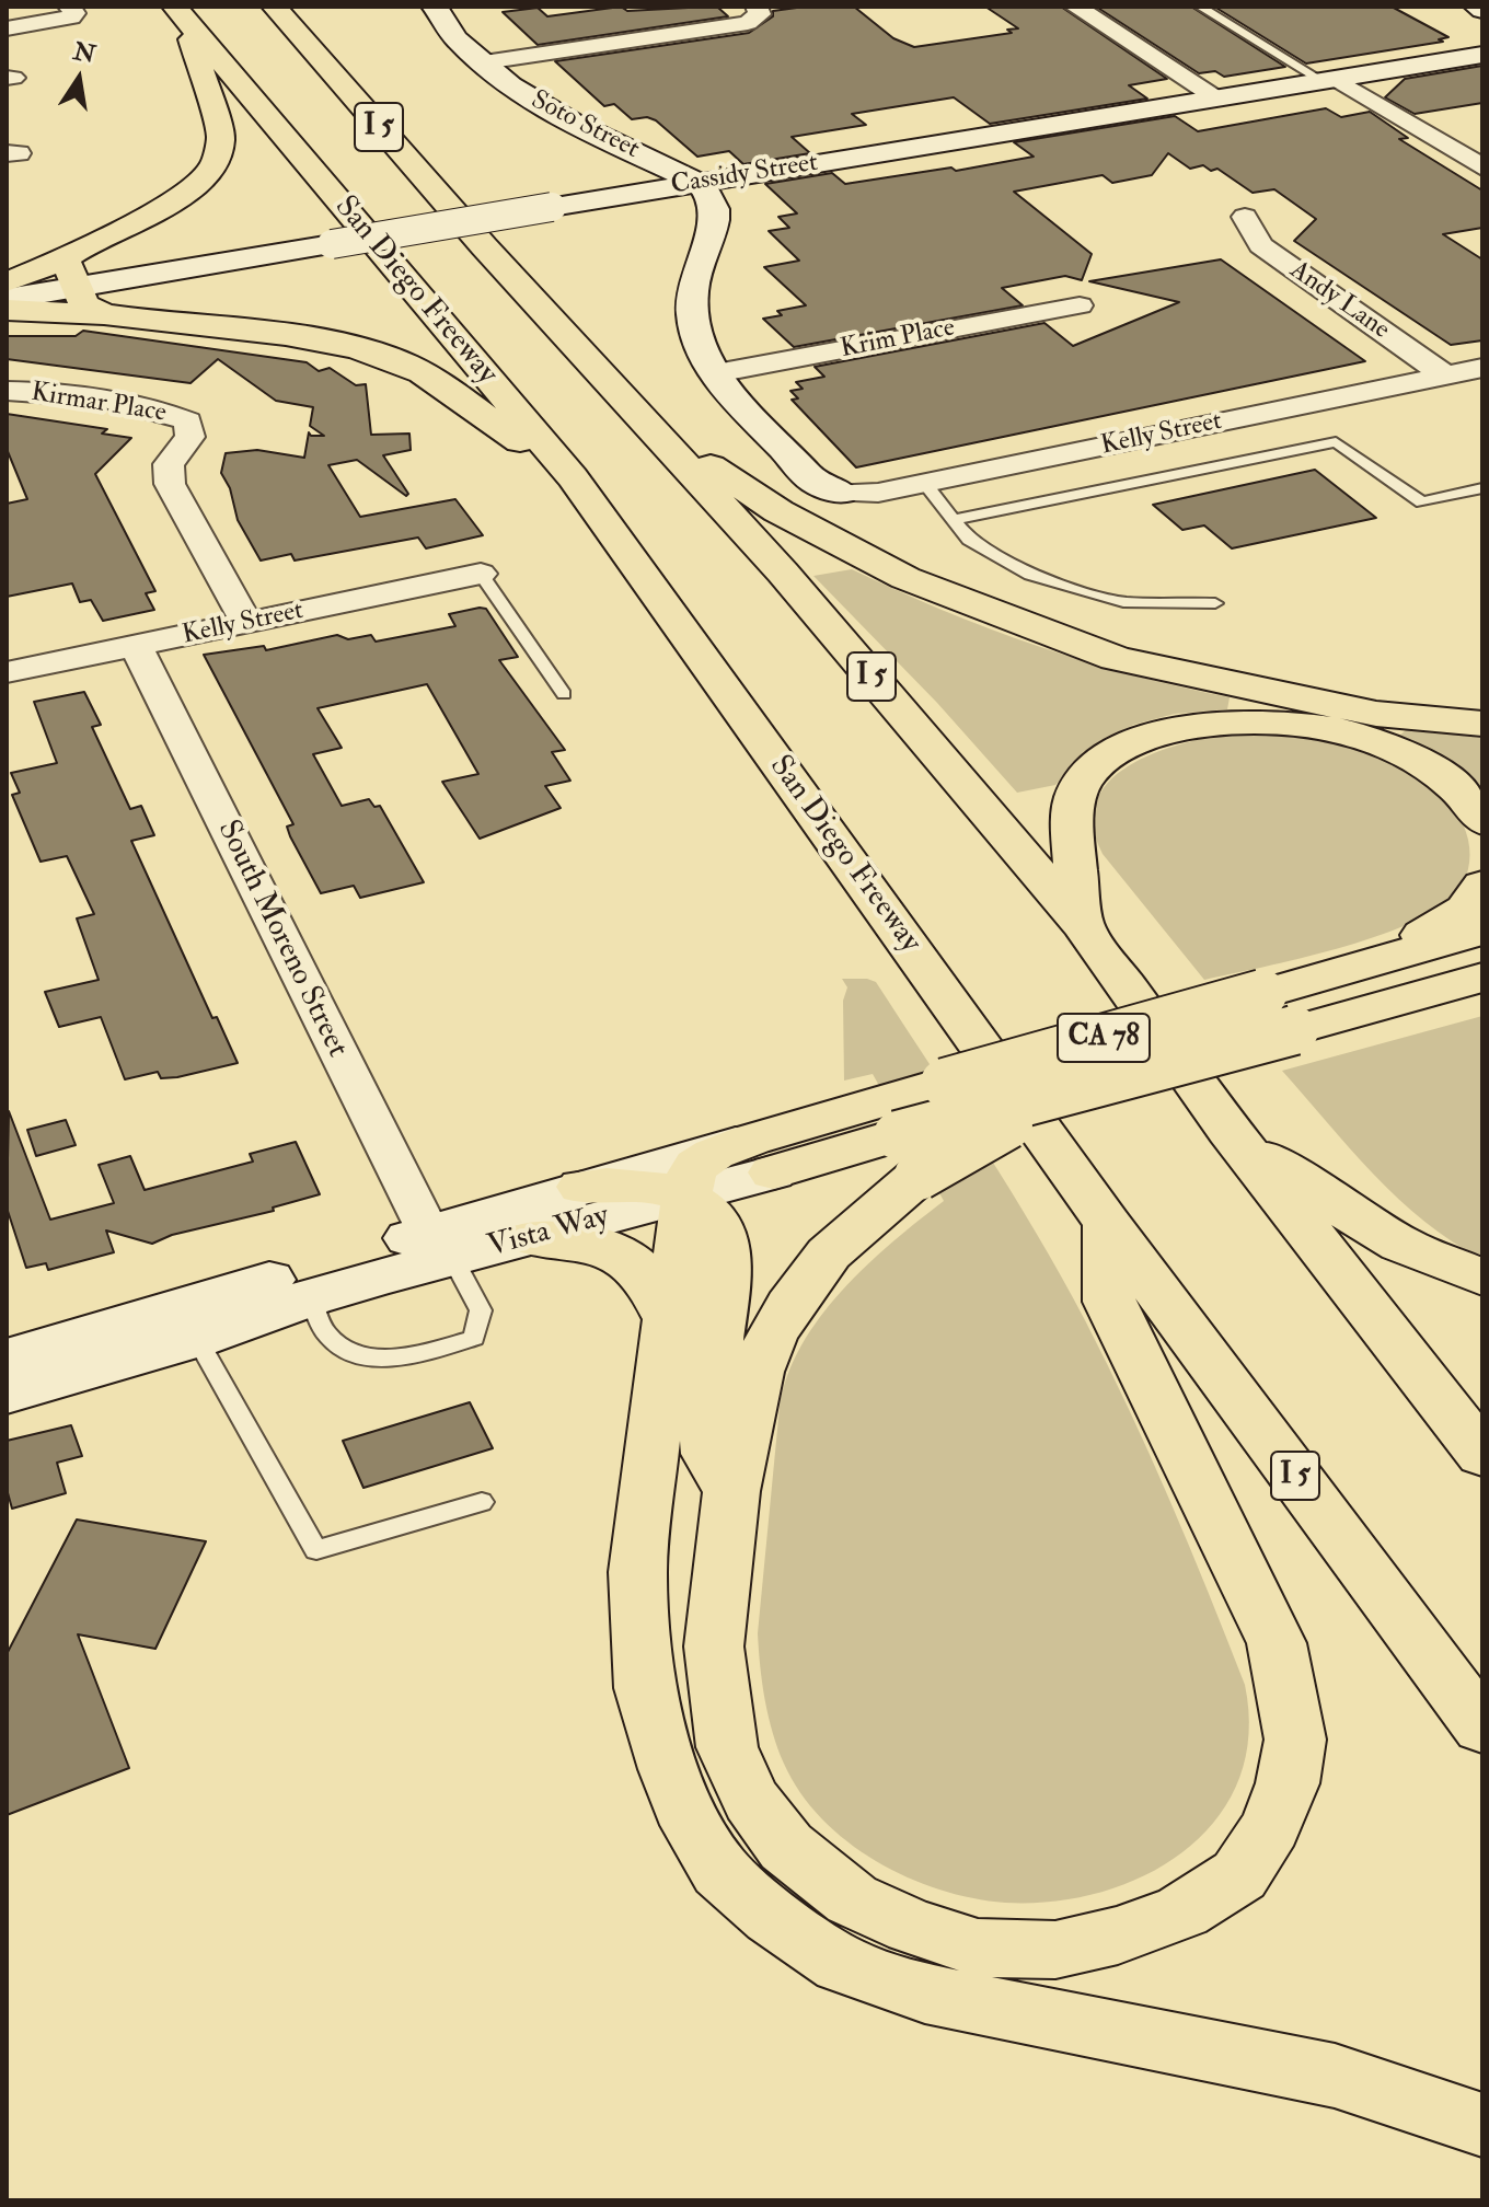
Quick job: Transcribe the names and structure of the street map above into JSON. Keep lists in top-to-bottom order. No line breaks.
{"streets":{"highway":["I 5","San Diego Freeway","CA 78","Vista Way"],"main road":["Soto Street","Cassidy Street"],"street":["Andy Lane","Krim Place","Kirmar Place","Kelly Street","South Moreno Street"]},"crossings":[["Soto Street","Cassidy Street"],["Andy Lane","Kelly Street"],["Kirmar Place","Kelly Street"],["Kelly Street","South Moreno Street"],["South Moreno Street","Vista Way"],["CA 78","Vista Way"]],"north":"top"}
